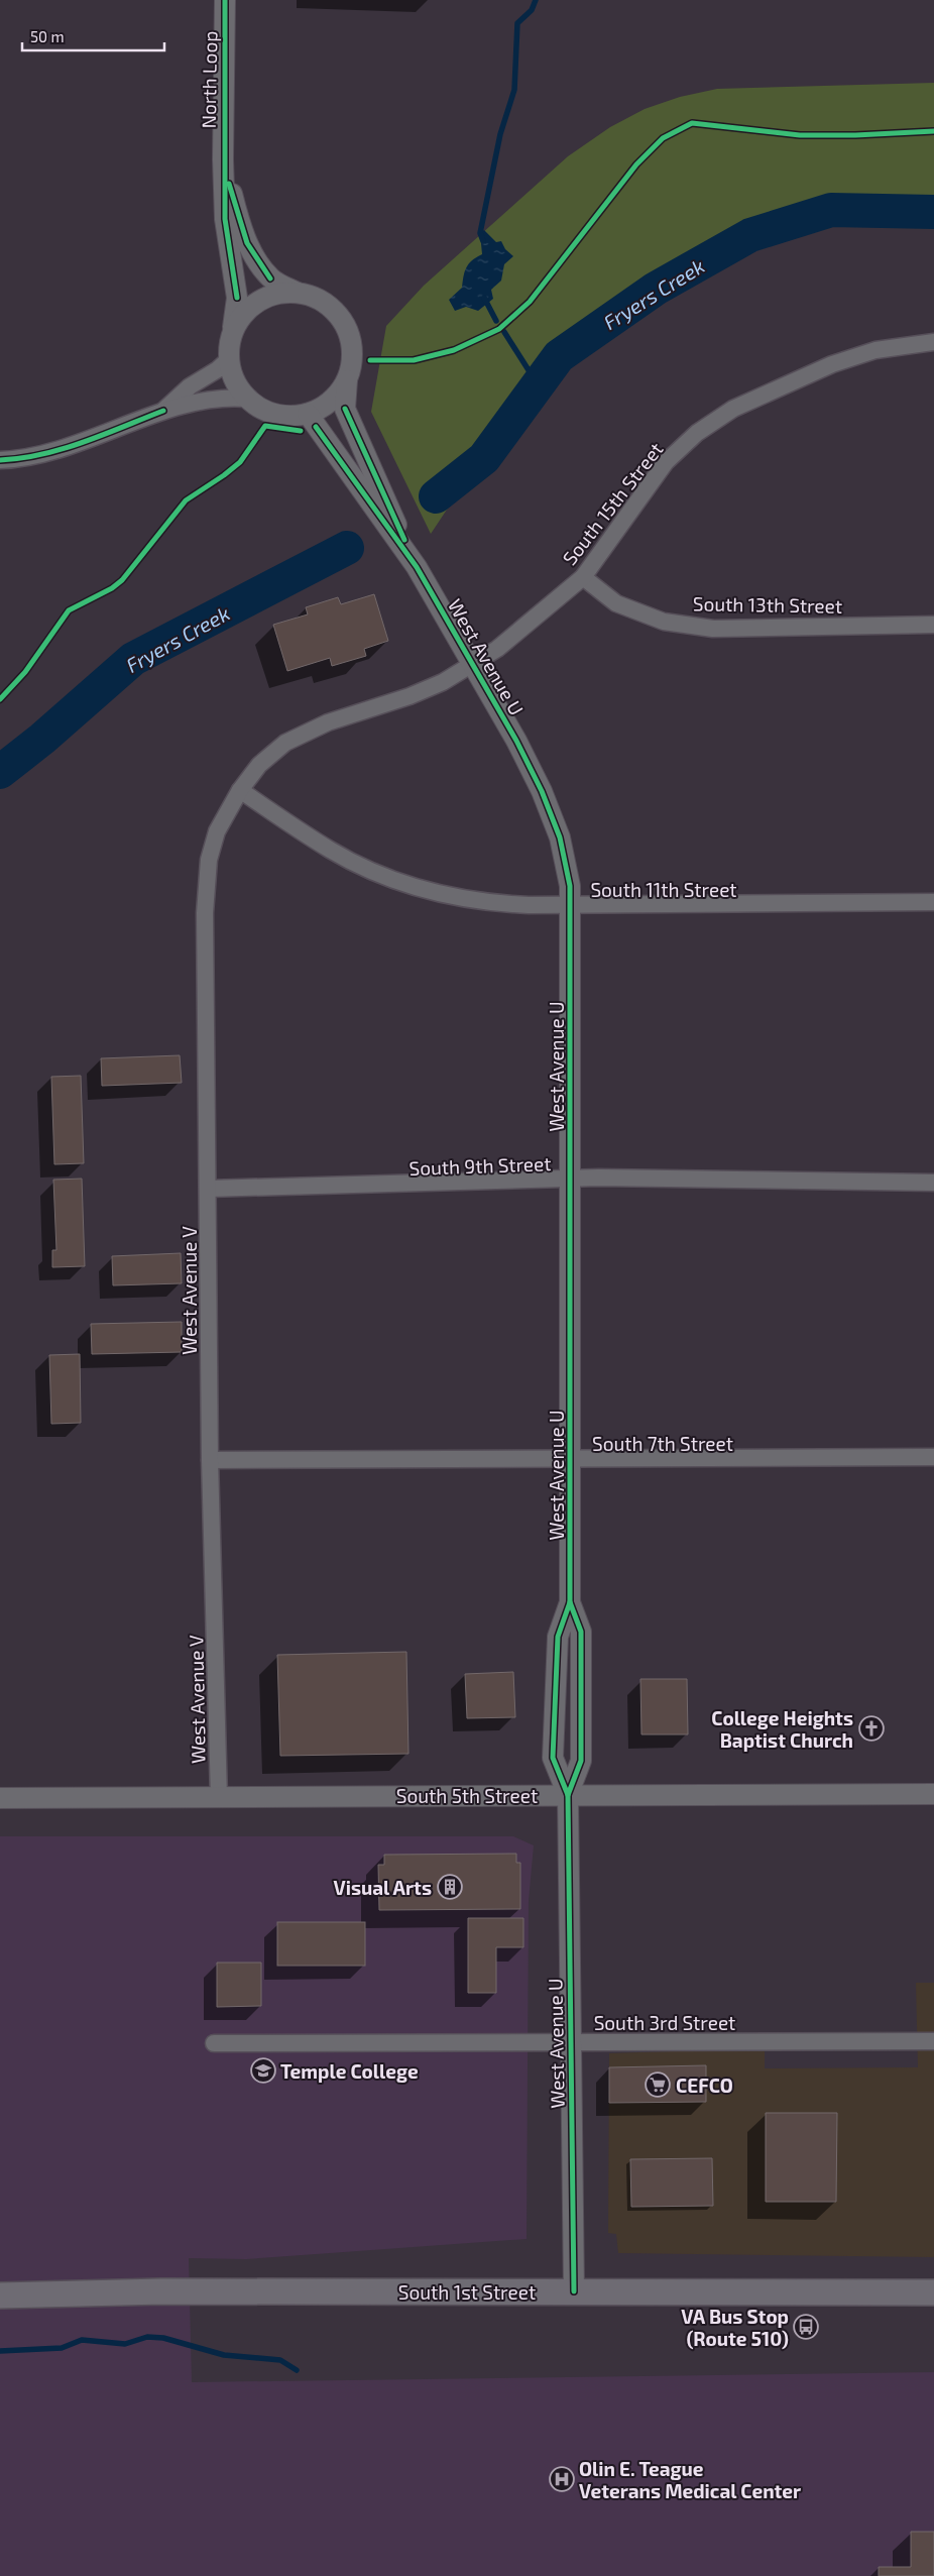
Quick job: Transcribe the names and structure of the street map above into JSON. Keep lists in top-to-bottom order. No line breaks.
{"streets":{"main road":["South 1st Street"],"street":["North Loop","South 15th Street","South 13th Street","West Avenue U","South 11th Street","South 9th Street","West Avenue V","South 7th Street","South 5th Street","South 3rd Street"]},"crossings":[["North Loop","West Avenue U"],["South 15th Street","South 13th Street"],["South 15th Street","West Avenue U"],["South 15th Street","South 11th Street"],["South 15th Street","West Avenue V"],["West Avenue U","South 11th Street"],["West Avenue U","South 9th Street"],["West Avenue U","South 7th Street"],["West Avenue U","South 5th Street"],["West Avenue U","South 3rd Street"],["West Avenue U","South 1st Street"],["South 11th Street","West Avenue V"],["South 9th Street","West Avenue V"],["West Avenue V","South 7th Street"],["West Avenue V","South 5th Street"]],"water":["Fryers Creek"],"places":{"church":["College Heights Baptist Church"],"building":["Visual Arts"],"school or university":["Temple College"],"supermarket":["CEFCO"],"bus stop":["VA Bus Stop (Route 510)"],"hospital":["Olin E. Teague Veterans Medical Center"]},"scale_bar":"50 m"}
